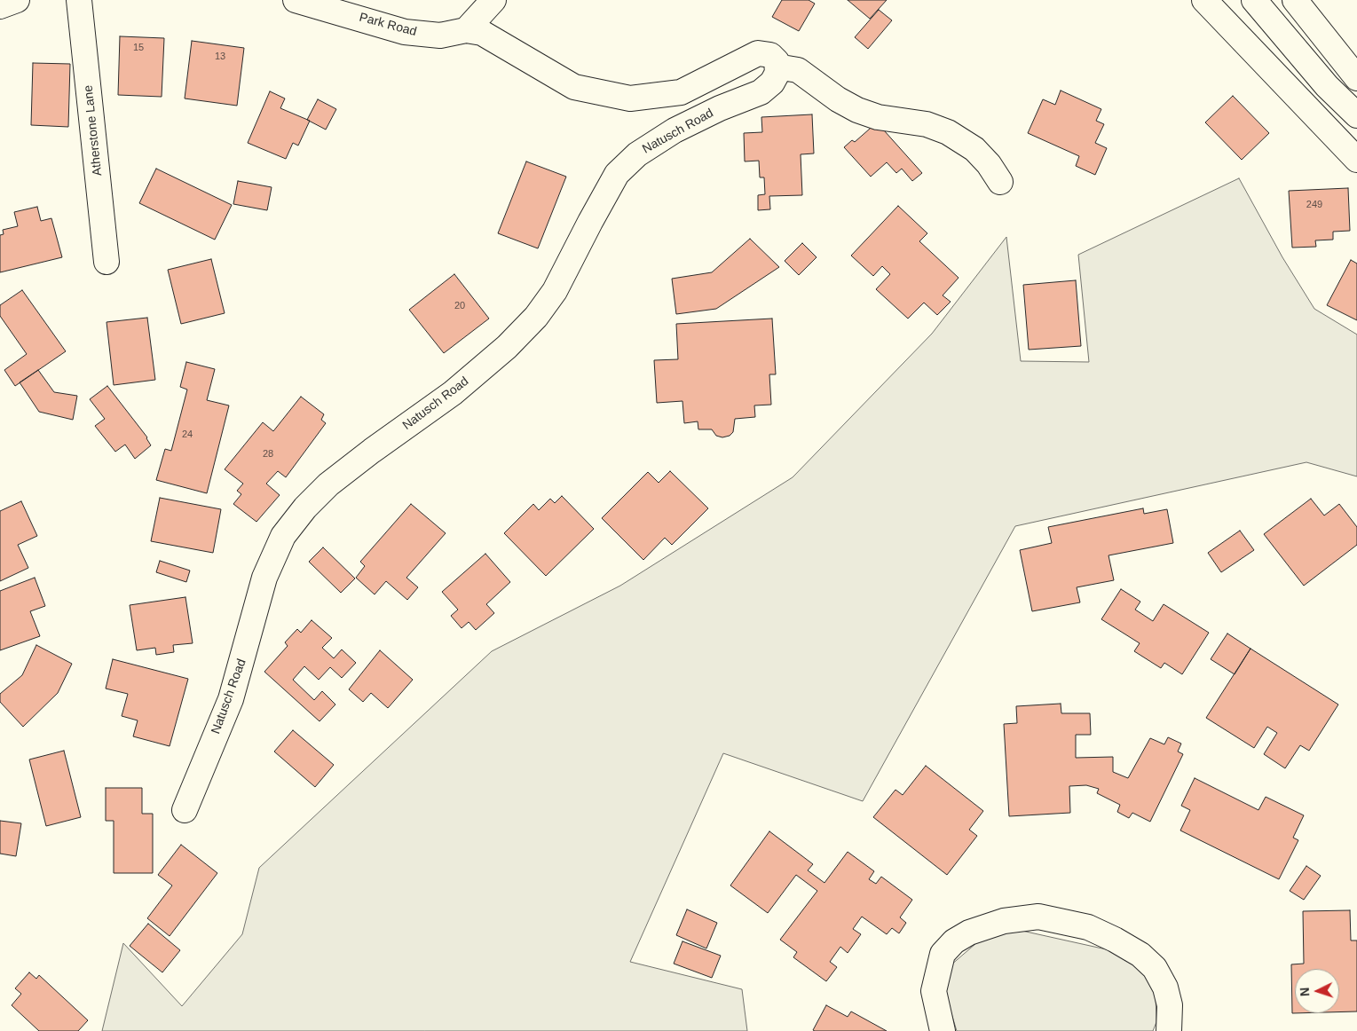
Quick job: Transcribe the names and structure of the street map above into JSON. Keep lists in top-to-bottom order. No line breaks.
{"streets":{"main road":["Park Road","Atherstone Lane","Natusch Road"]},"house_numbers":["15","13","249","20","24","28"],"north":"left"}
